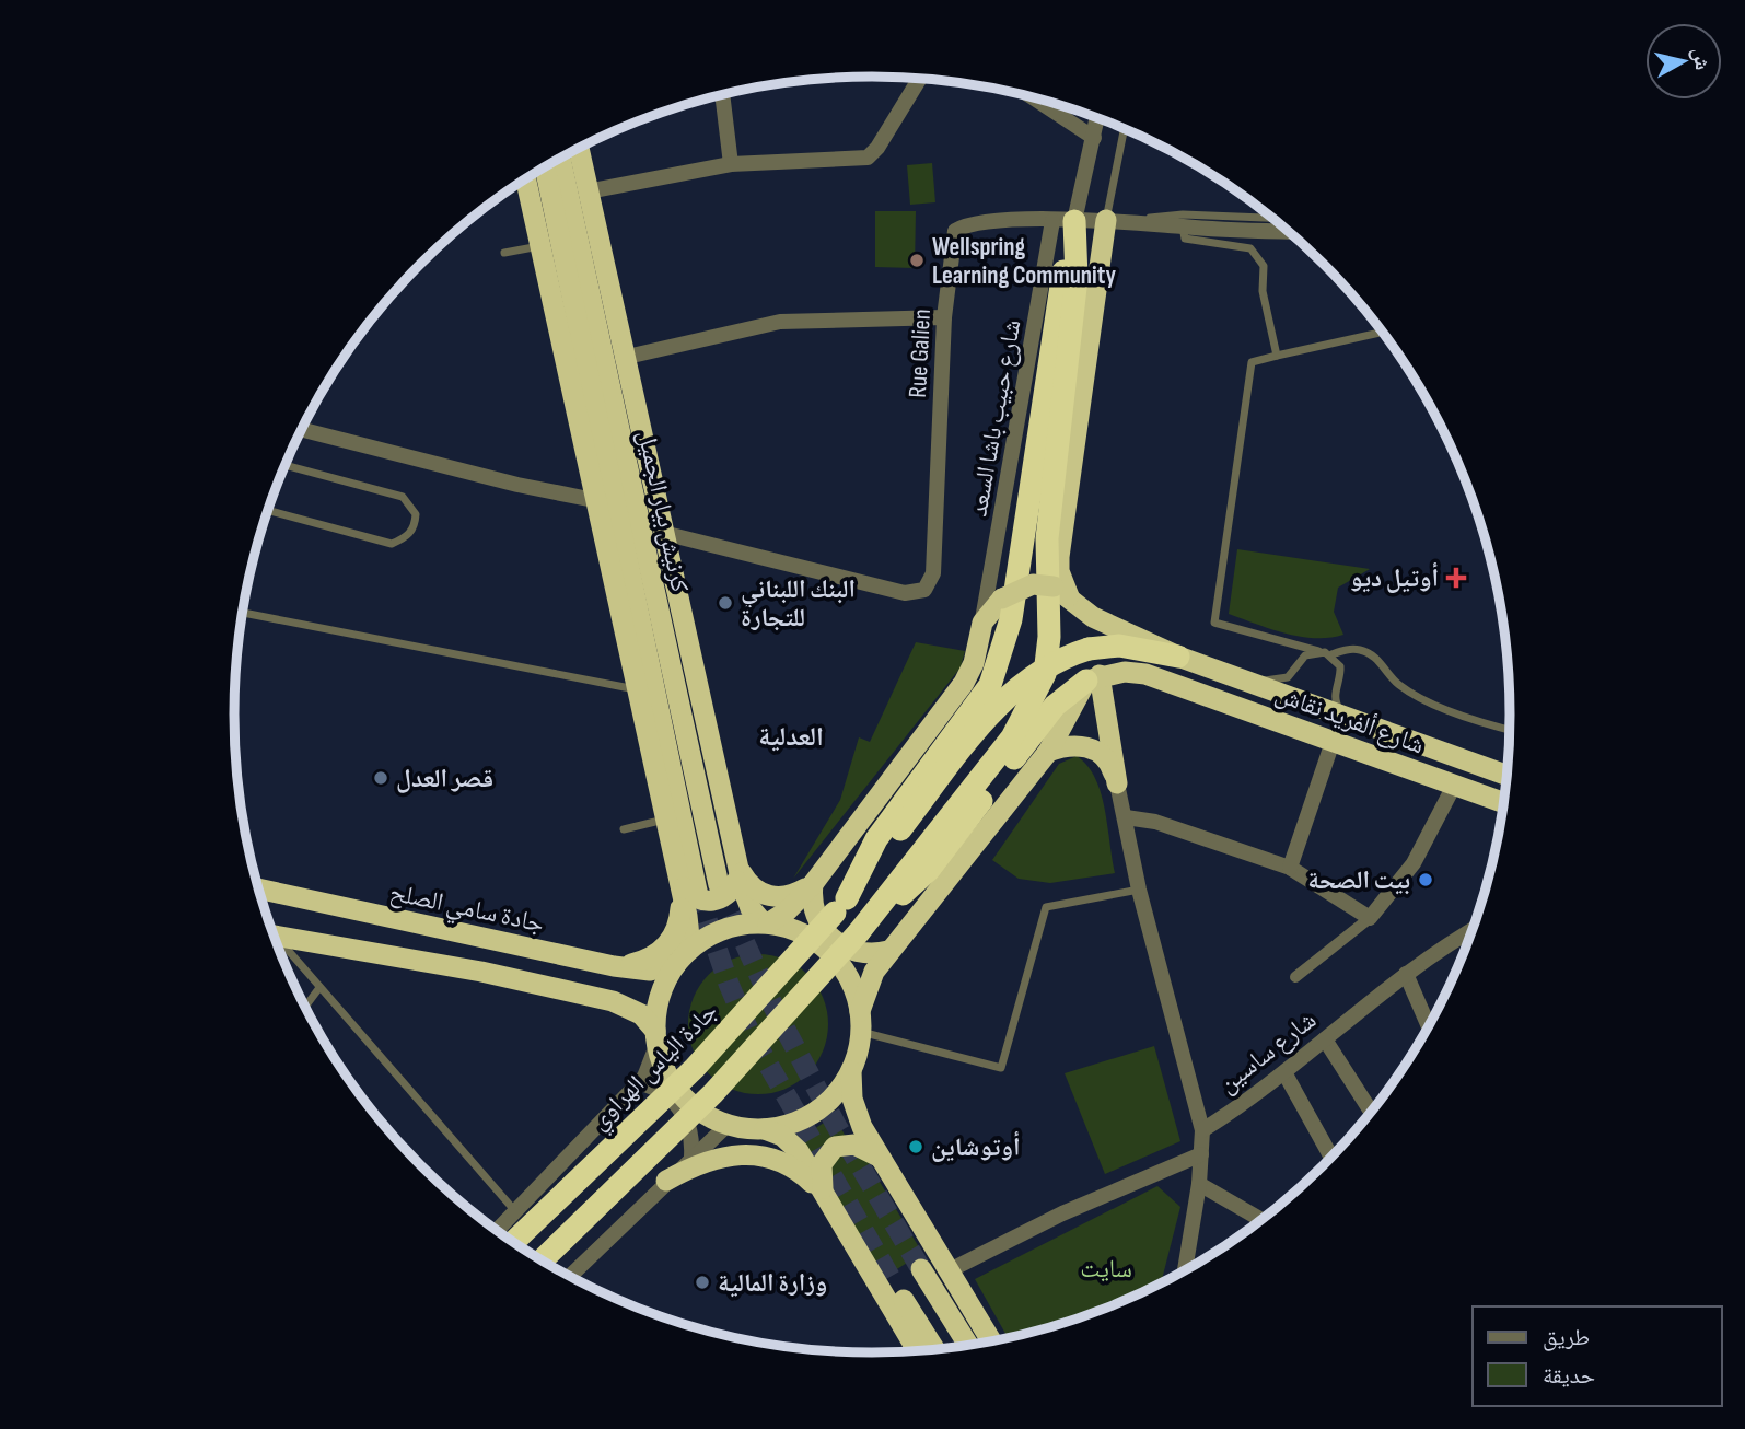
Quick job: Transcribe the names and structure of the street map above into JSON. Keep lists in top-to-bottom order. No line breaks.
{"streets":{"highway":["كرنيش بيار الجميل","شارع ألفريد نقاش","جادة سامي الصلح","جادة الياس الهراوي"],"street":["Rue Galien","شارع حبيب باشا السعد","شارع ساسين"]},"crossings":[["Rue Galien","شارع حبيب باشا السعد"],["جادة سامي الصلح","جادة الياس الهراوي"]],"districts":["العدلية"],"parks":["سايت"],"places":{"other":["Wellspring Learning Community","البنك اللبناني للتجارة","قصر العدل","بيت الصحة","أوتوشاين","وزارة المالية"],"health":["أوتيل ديو"]},"legend":["طريق","حديقة"],"north":"right"}
